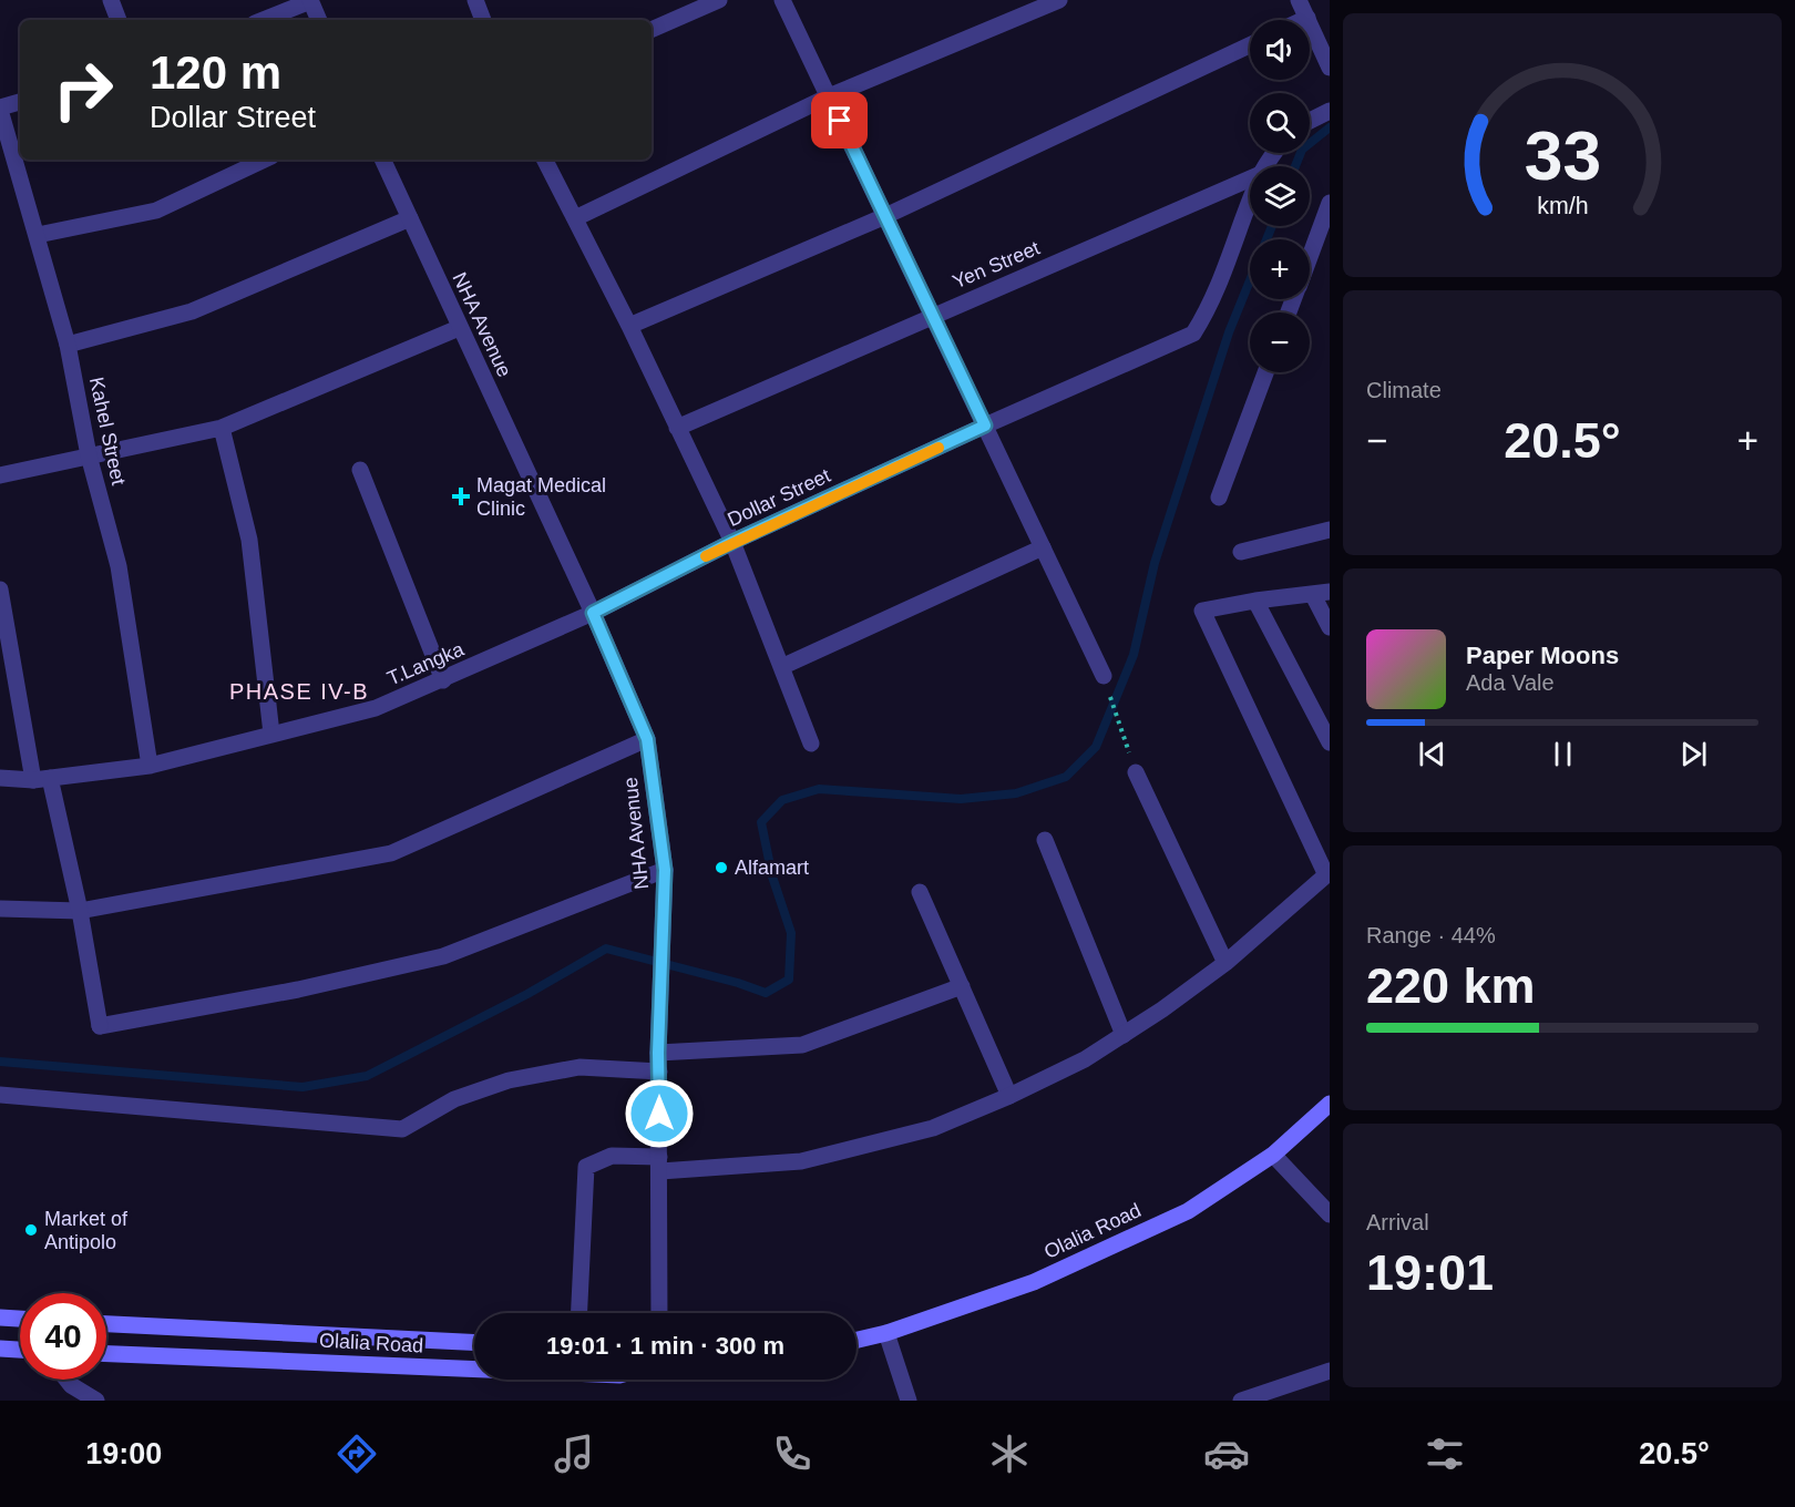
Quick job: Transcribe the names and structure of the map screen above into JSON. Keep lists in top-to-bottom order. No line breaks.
{"streets":{"main road":["Olalia Road"],"street":["Yen Street","NHA Avenue","Kahel Street","Dollar Street","T.Langka"]},"crossings":[["NHA Avenue","Dollar Street"],["NHA Avenue","T.Langka"],["Kahel Street","T.Langka"],["Dollar Street","T.Langka"]],"districts":["PHASE IV-B"],"places":{"health":["Magat Medical Clinic"],"other":["Alfamart","Market of Antipolo"]},"page":{"map_buttons":["+","−"],"turn":["120 m","Dollar Street"],"tile":["Climate",["Range · 44%","220 km"],["Arrival","19:01"]],"heat":["−","20.5°","+"],"song":["Paper Moons","Ada Vale"],"limit":"40","trip":"19:01 · 1 min · 300 m","tabs":["19:00","20.5°"],"gauge":["33","km/h"]}}
